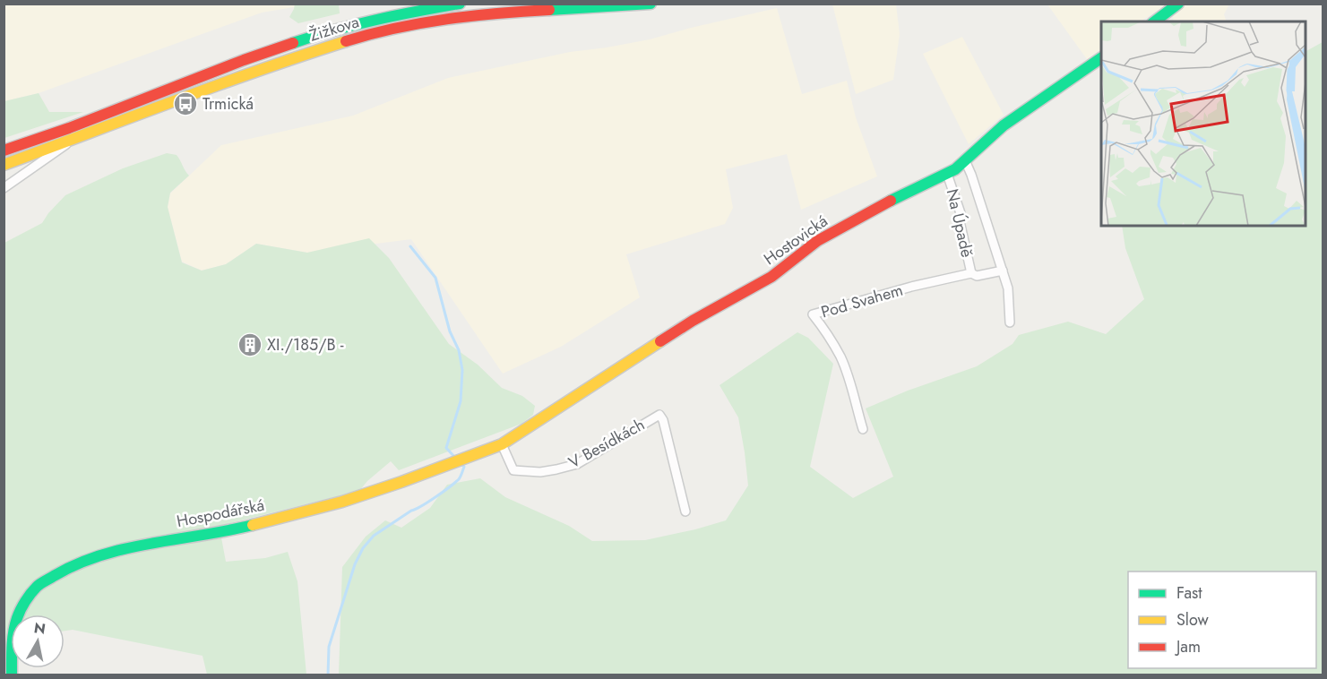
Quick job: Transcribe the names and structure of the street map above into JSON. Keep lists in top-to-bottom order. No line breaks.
{"streets":{"street":["Žižkova","Na Úpadě","Hostovická","Pod Svahem","V Besídkách","Hospodářská"]},"crossings":[["Na Úpadě","Hostovická"],["Na Úpadě","Pod Svahem"],["Hostovická","V Besídkách"],["Hostovická","Hospodářská"],["V Besídkách","Hospodářská"]],"places":{"bus stop":["Trmická"],"building":["XI./185/B -"]},"legend":["Fast","Slow","Jam"],"north":"top"}
